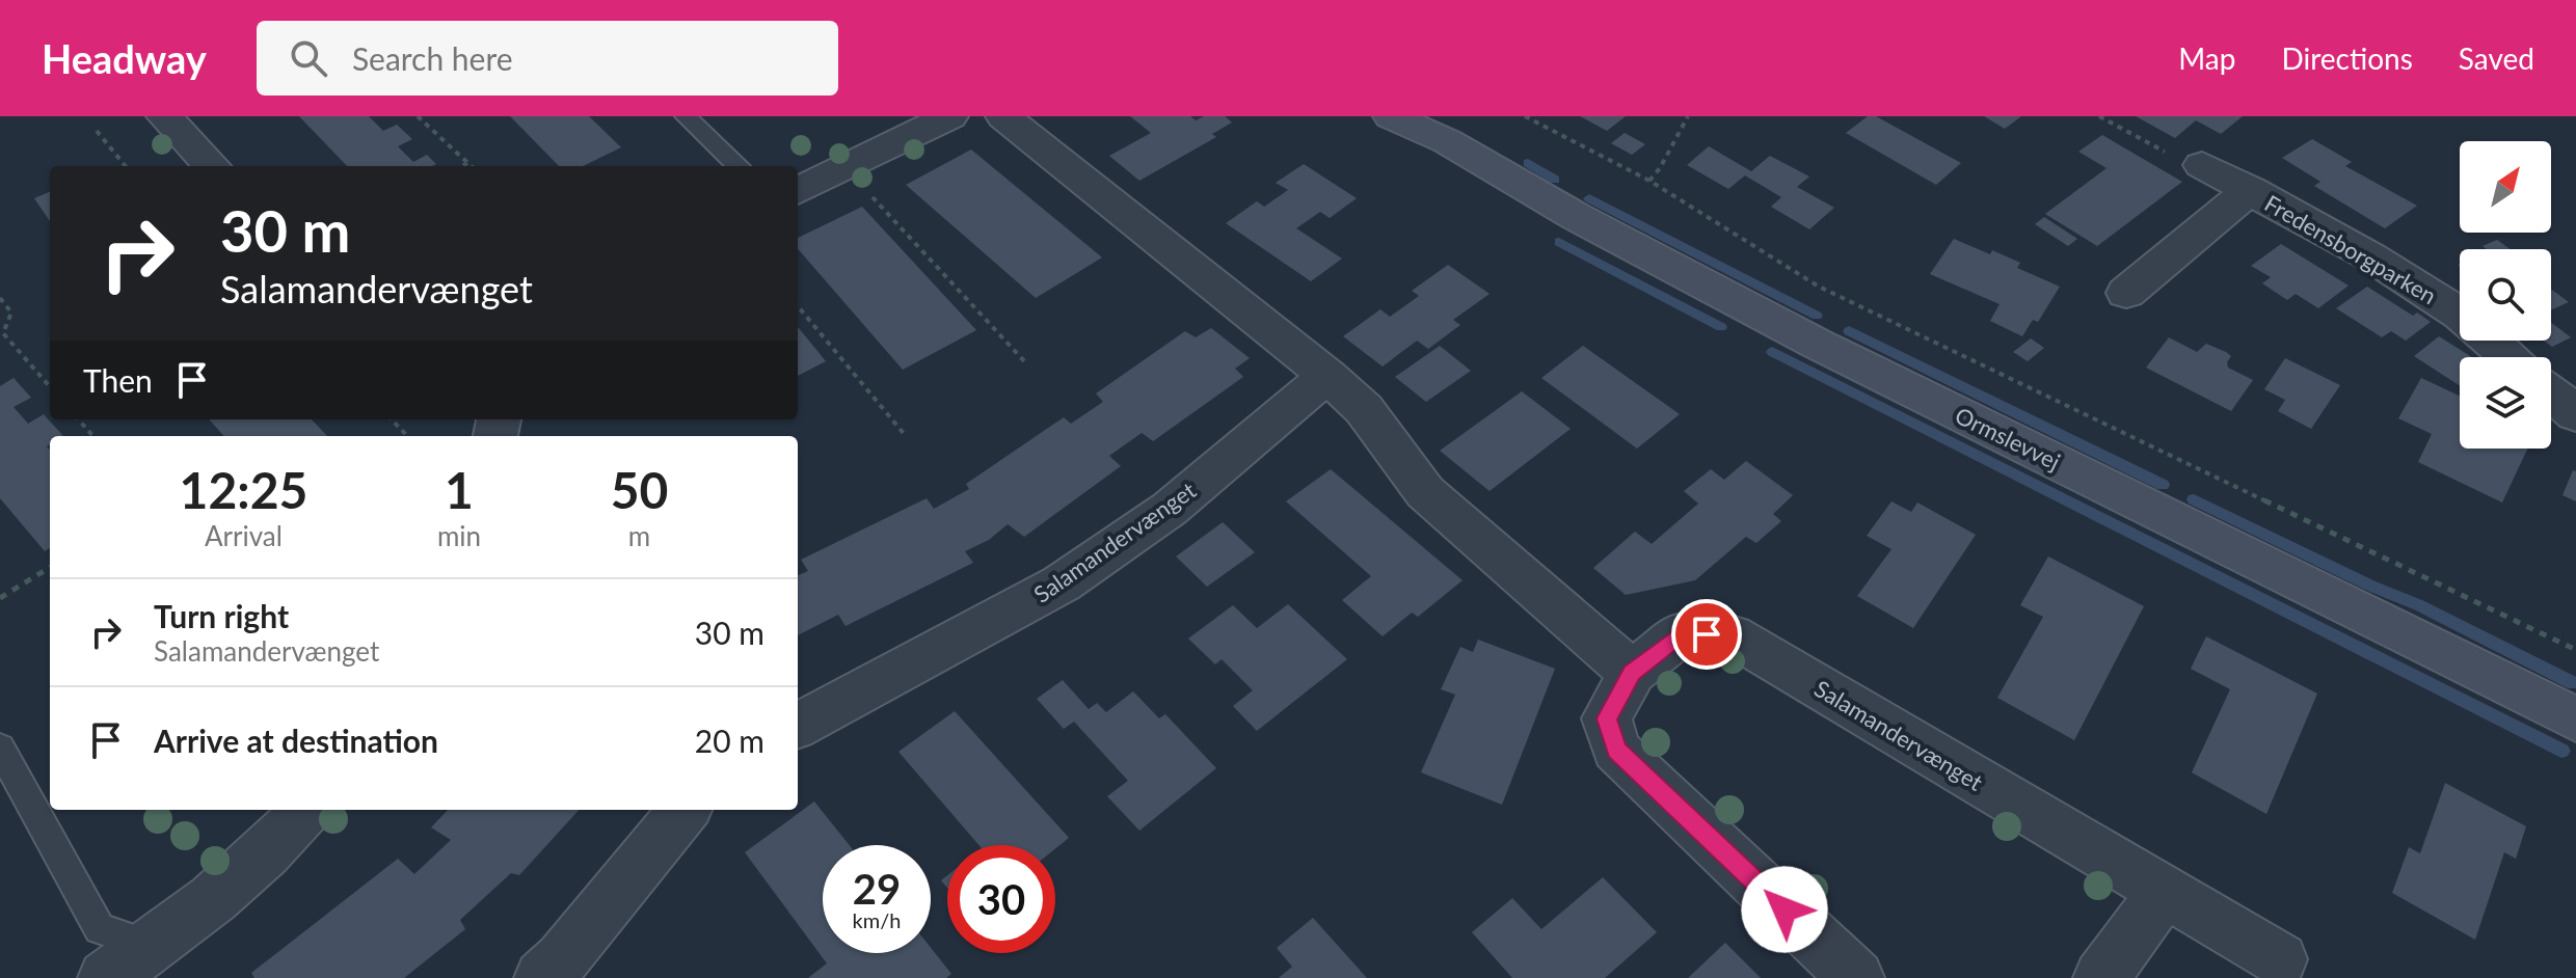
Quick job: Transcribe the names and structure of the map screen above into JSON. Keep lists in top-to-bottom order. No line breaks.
{"streets":{"street":["Fredensborgparken","Ormslevvej","Salamandervænget"]},"north":"top right","page":{"header":"Headway","search":"Search here","nav":["Map","Directions","Saved"],"turn":["30 m","Salamandervænget"],"then":"Then","eta":["12:25","Arrival","1","min","50","m"],"list":[{"name":"Turn right","note":"Salamandervænget","value":"30 m"},{"name":"Arrive at destination","value":"20 m"}],"speed":"29 km/h","limit":"30"}}
